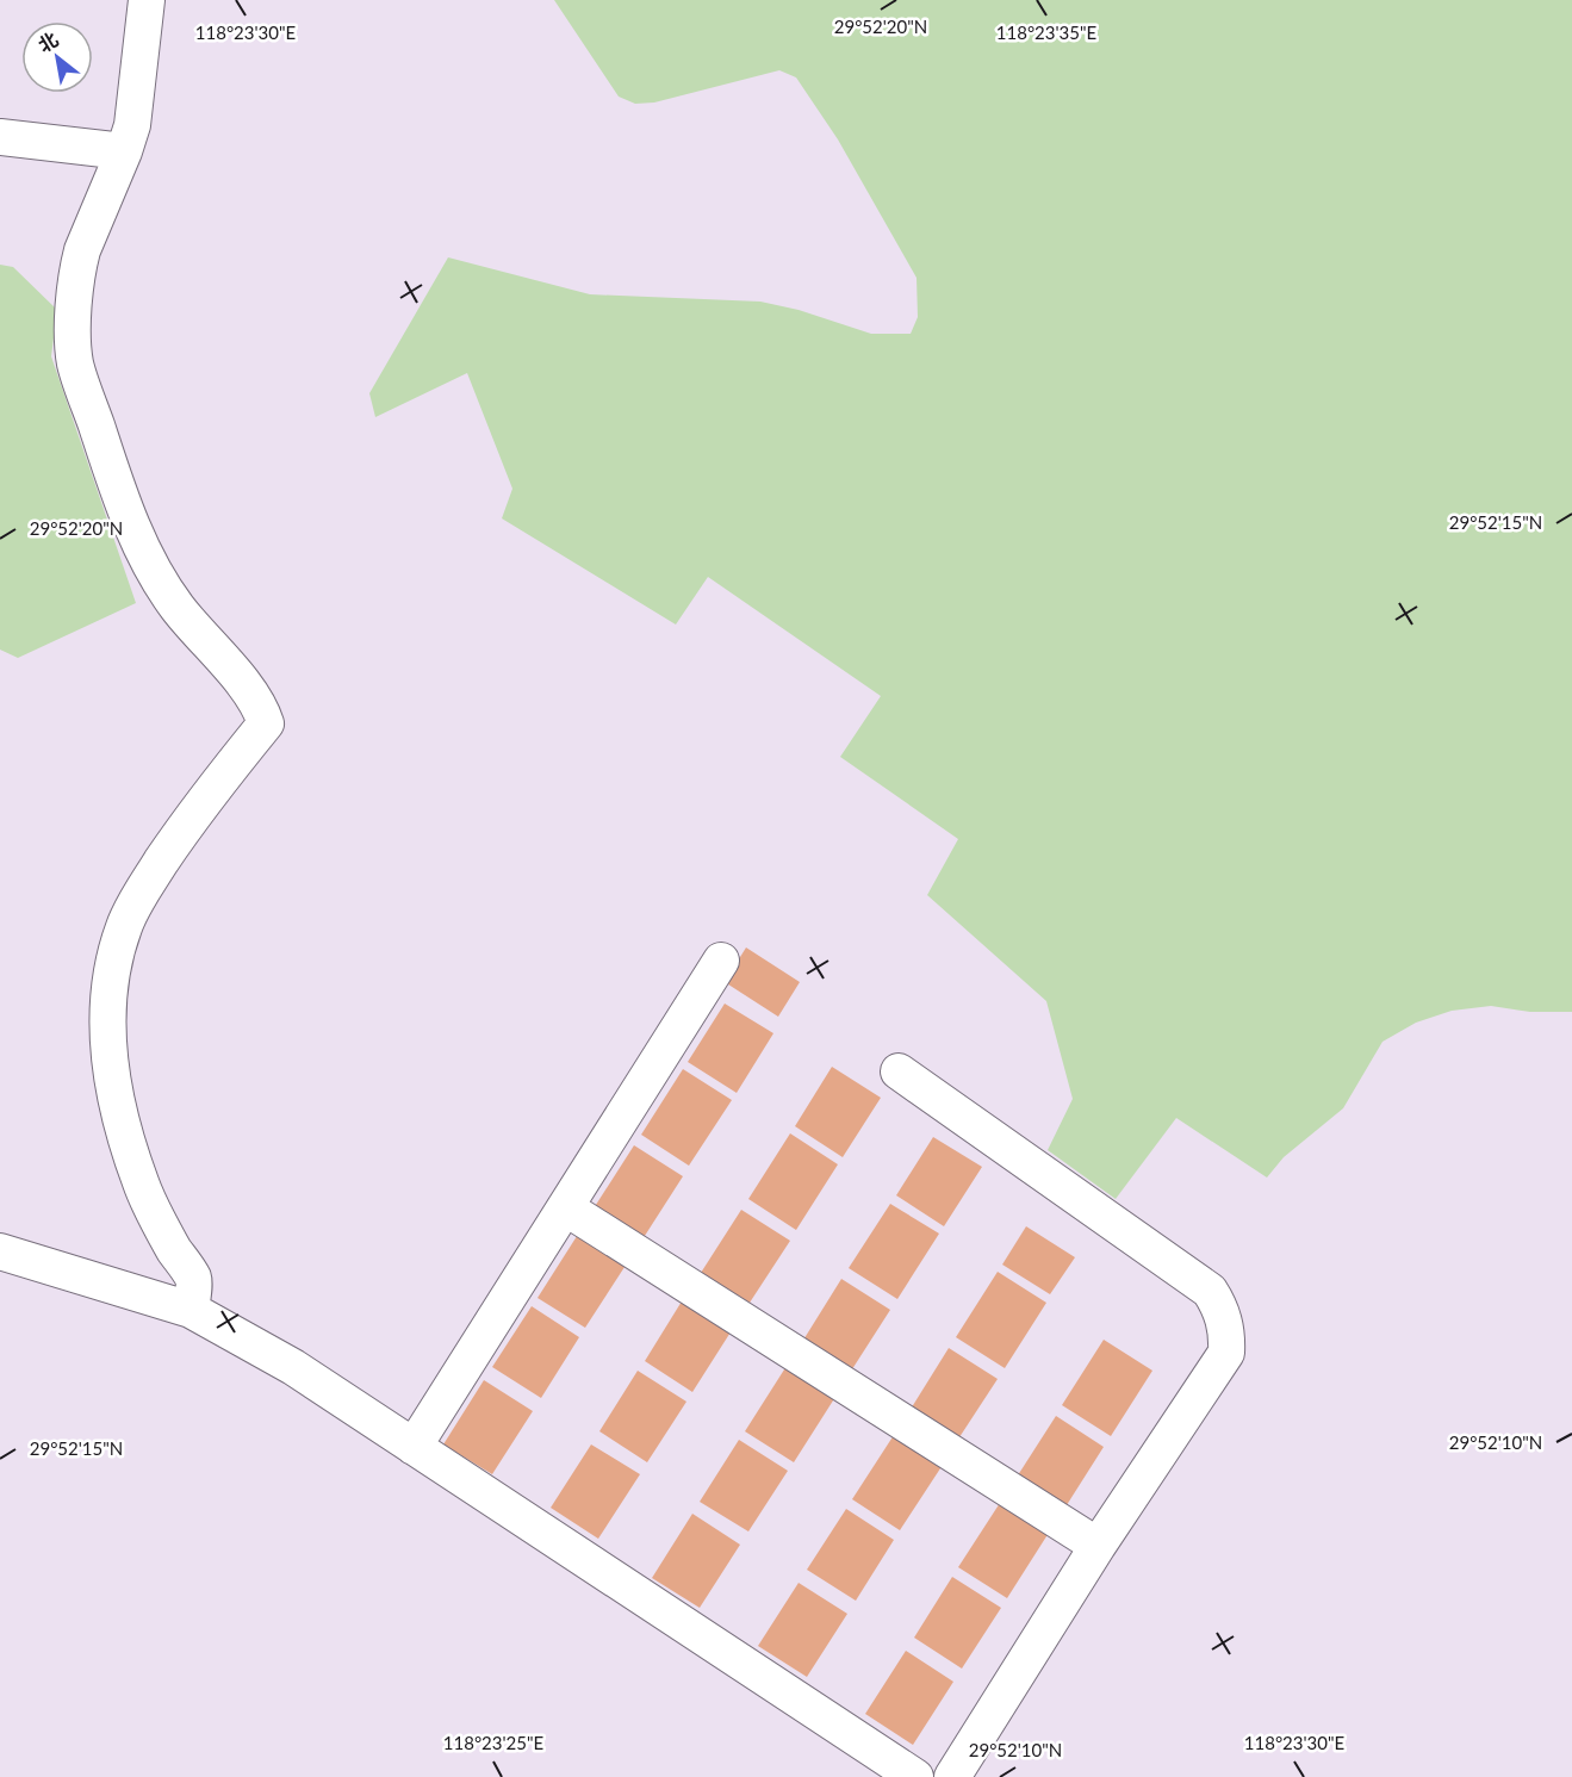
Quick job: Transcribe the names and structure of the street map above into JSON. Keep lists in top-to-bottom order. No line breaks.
{"north":"top left","coordinates":["29°52'20\"N","118°23'30\"E","118°23'35\"E","29°52'15\"N","29°52'10\"N","118°23'25\"E"]}
